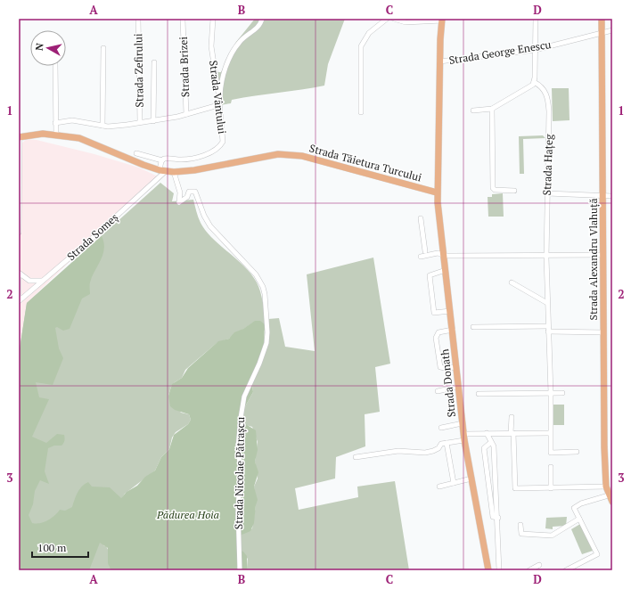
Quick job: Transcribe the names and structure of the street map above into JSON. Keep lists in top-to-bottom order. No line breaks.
{"streets":{"main road":["Strada Tăietura Turcului","Strada Alexandru Vlahuță","Strada Donath"],"street":["Strada George Enescu","Strada Brizei","Strada Zefirului","Strada Vântului","Strada Hațeg","Strada Someș","Strada Nicolae Pătrașcu"]},"crossings":[["Strada George Enescu","Strada Alexandru Vlahuță"],["Strada George Enescu","Strada Donath"],["Strada Tăietura Turcului","Strada Someș"],["Strada Tăietura Turcului","Strada Donath"],["Strada Tăietura Turcului","Strada Nicolae Pătrașcu"]],"parks":["Pădurea Hoia"],"scale_bar":"100 m","north":"left","grid":{"columns":["A","B","C","D"],"rows":["1","2","3"]}}
